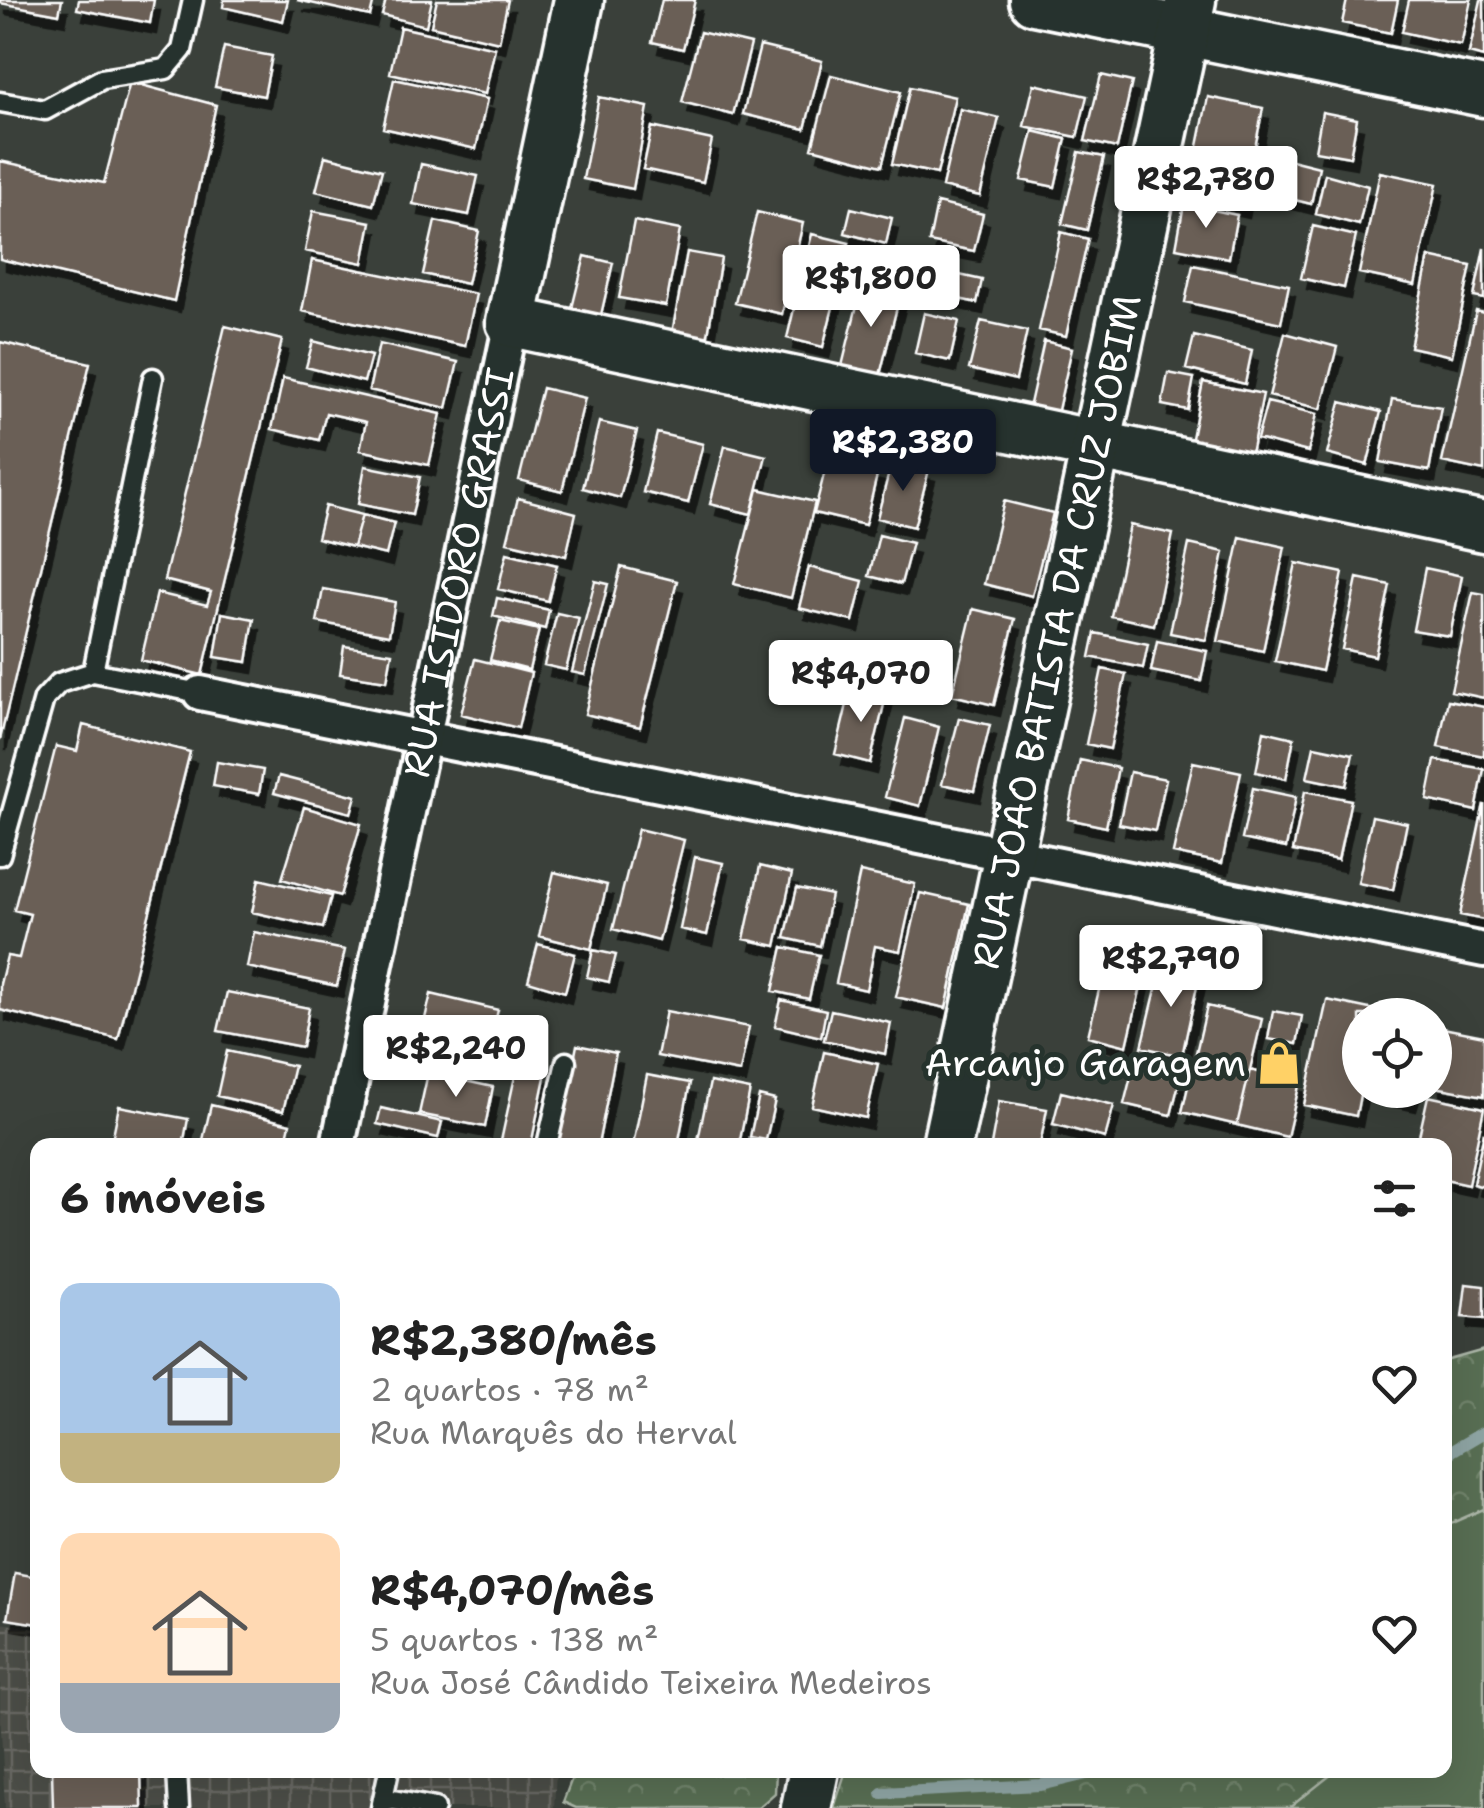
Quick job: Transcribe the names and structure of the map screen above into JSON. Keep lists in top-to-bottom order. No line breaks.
{"streets":{"street":["RUA ISIDORO GRASSI","RUA JOÃO BATISTA DA CRUZ JOBIM"]},"places":{"shop":["Arcanjo Garagem"]},"page":{"price":["R$2,780","R$1,800","R$2,380","R$4,070","R$2,790","R$2,240"],"heading":"6 imóveis","list":[{"name":"R$2,380/mês","note":"2 quartos · 78 m² · Rua Marquês do Herval"},{"name":"R$4,070/mês","note":"5 quartos · 138 m² · Rua José Cândido Teixeira Medeiros"}]}}
